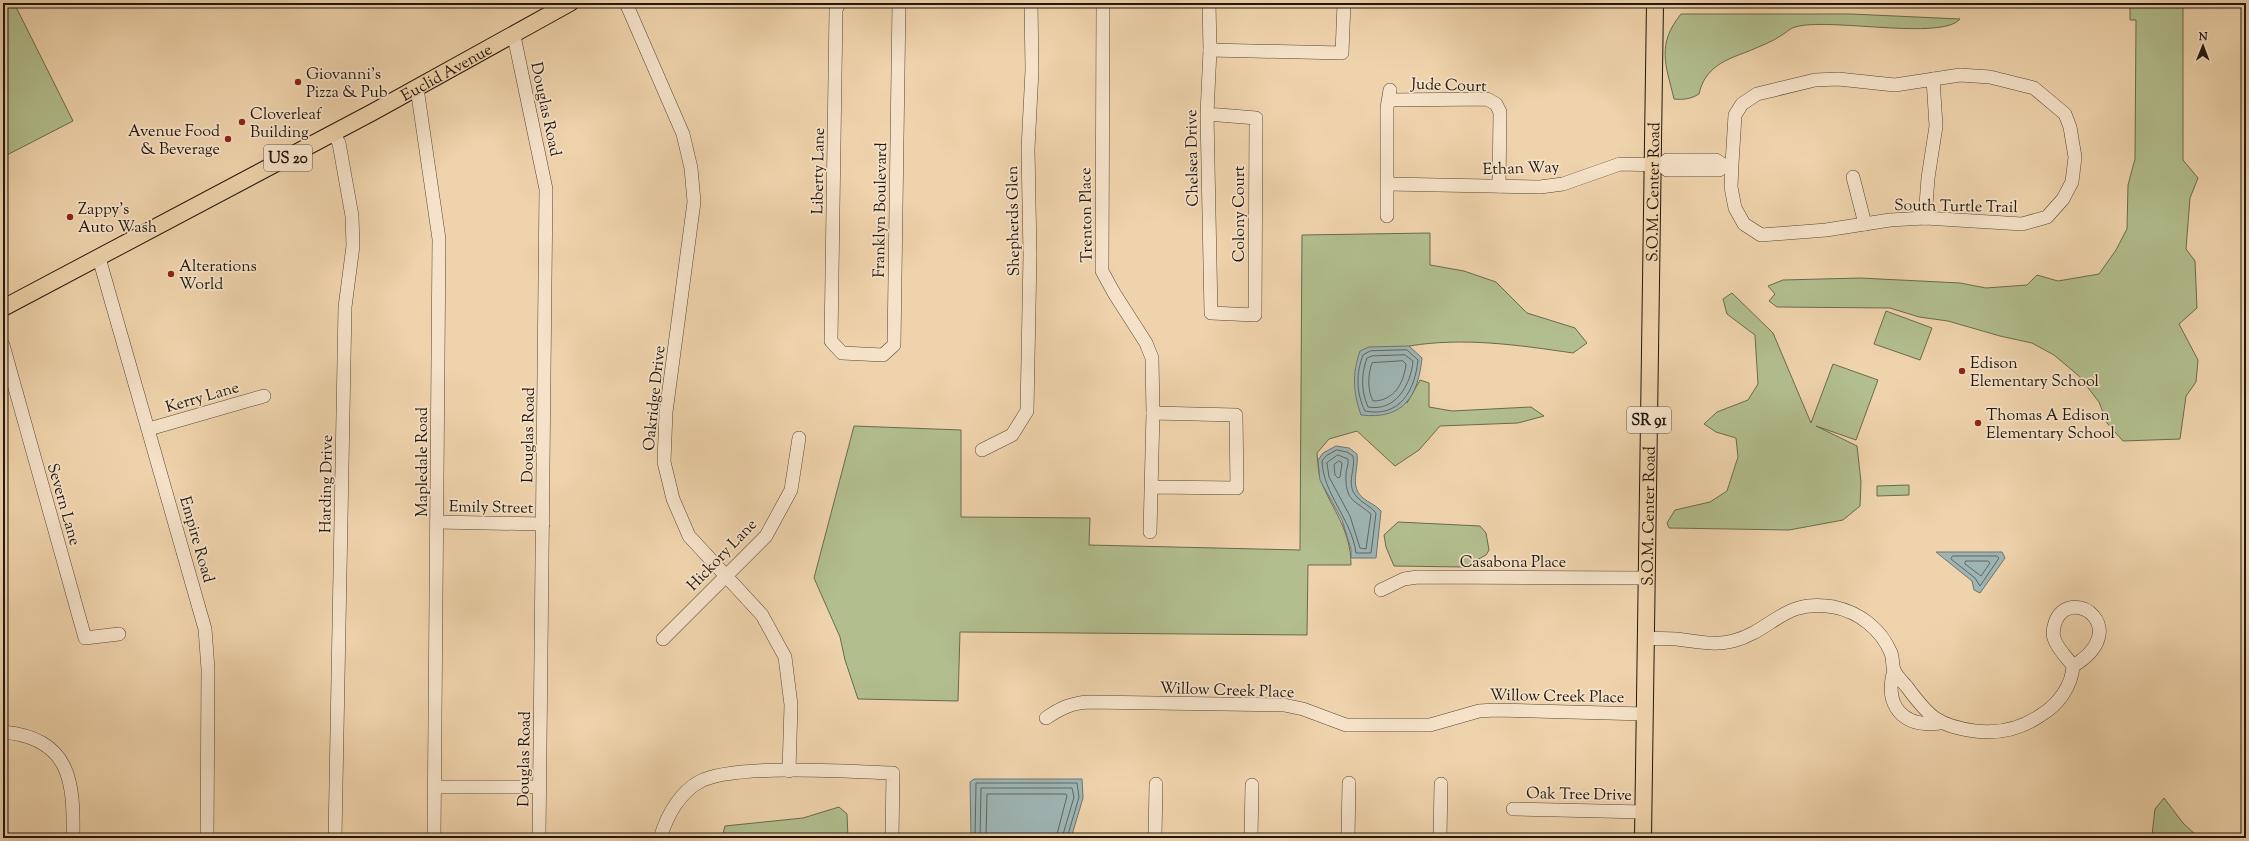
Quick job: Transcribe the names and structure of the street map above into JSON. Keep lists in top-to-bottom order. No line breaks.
{"streets":{"main road":["Euclid Avenue","US 20","S.O.M. Center Road","SR 91"],"street":["Jude Court","Douglas Road","Chelsea Drive","Ethan Way","Liberty Lane","South Turtle Trail","Franklyn Boulevard","Colony Court","Trenton Place","Shepherds Glen","Kerry Lane","Oakridge Drive","Mapledale Road","Harding Drive","Severn Lane","Emily Street","Empire Road","Hickory Lane","Casabona Place","Willow Creek Place","Oak Tree Drive"]},"crossings":[["Euclid Avenue","Douglas Road"],["Euclid Avenue","Mapledale Road"],["Euclid Avenue","Harding Drive"],["Euclid Avenue","Empire Road"],["Jude Court","Ethan Way"],["Douglas Road","Emily Street"],["Chelsea Drive","Colony Court"],["Ethan Way","S.O.M. Center Road"],["Ethan Way","South Turtle Trail"],["Liberty Lane","Franklyn Boulevard"],["S.O.M. Center Road","Casabona Place"],["S.O.M. Center Road","Willow Creek Place"],["S.O.M. Center Road","Oak Tree Drive"],["Kerry Lane","Empire Road"],["Oakridge Drive","Hickory Lane"],["Mapledale Road","Emily Street"]],"places":["Giovanni's Pizza & Pub","Cloverleaf Building","Avenue Food & Beverage","Zappy's Auto Wash","Alterations World","Edison Elementary School","Thomas A Edison Elementary School"],"north":"top"}
